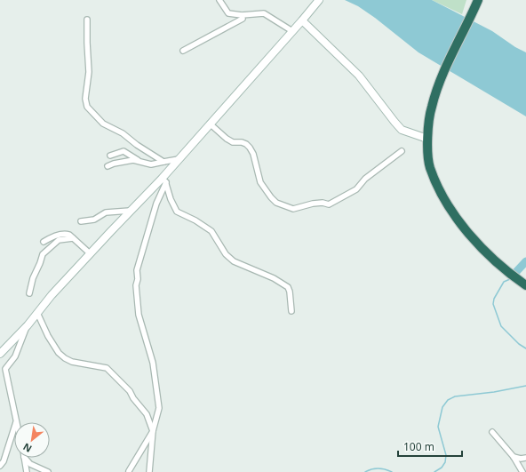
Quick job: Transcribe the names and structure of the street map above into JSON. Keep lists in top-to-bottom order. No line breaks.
{"scale_bar":"100 m","north":"bottom left"}
